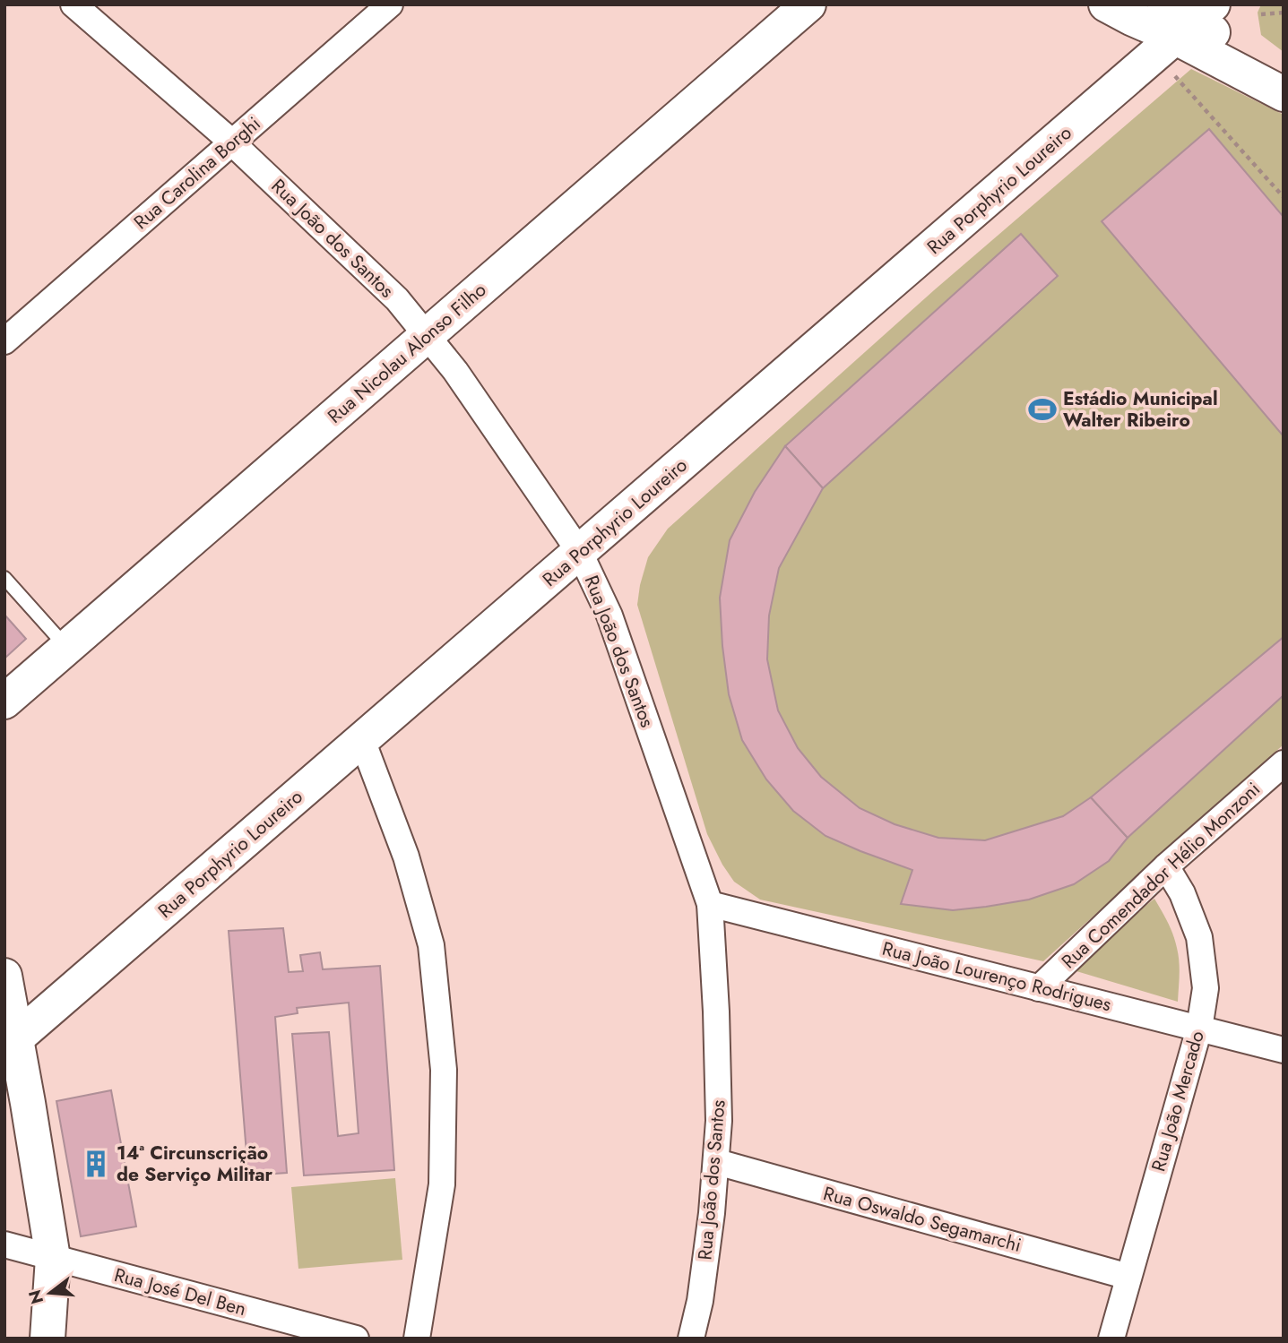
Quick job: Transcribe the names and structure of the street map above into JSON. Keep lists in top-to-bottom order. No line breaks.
{"streets":{"street":["Rua Carolina Borghi","Rua Porphyrio Loureiro","Rua João dos Santos","Rua Nicolau Alonso Filho","Rua Comendador Hélio Monzoni","Rua João Lourenço Rodrigues","Rua João Mercado","Rua Oswaldo Segamarchi","Rua José Del Ben"]},"crossings":[["Rua Carolina Borghi","Rua João dos Santos"],["Rua Porphyrio Loureiro","Rua João dos Santos"],["Rua João dos Santos","Rua Nicolau Alonso Filho"],["Rua João dos Santos","Rua João Lourenço Rodrigues"],["Rua João dos Santos","Rua Oswaldo Segamarchi"],["Rua Comendador Hélio Monzoni","Rua João Lourenço Rodrigues"],["Rua Comendador Hélio Monzoni","Rua João Mercado"],["Rua João Lourenço Rodrigues","Rua João Mercado"],["Rua João Mercado","Rua Oswaldo Segamarchi"]],"places":{"sports":["Estádio Municipal Walter Ribeiro"],"building":["14ª Circunscrição de Serviço Militar"]},"north":"left"}
